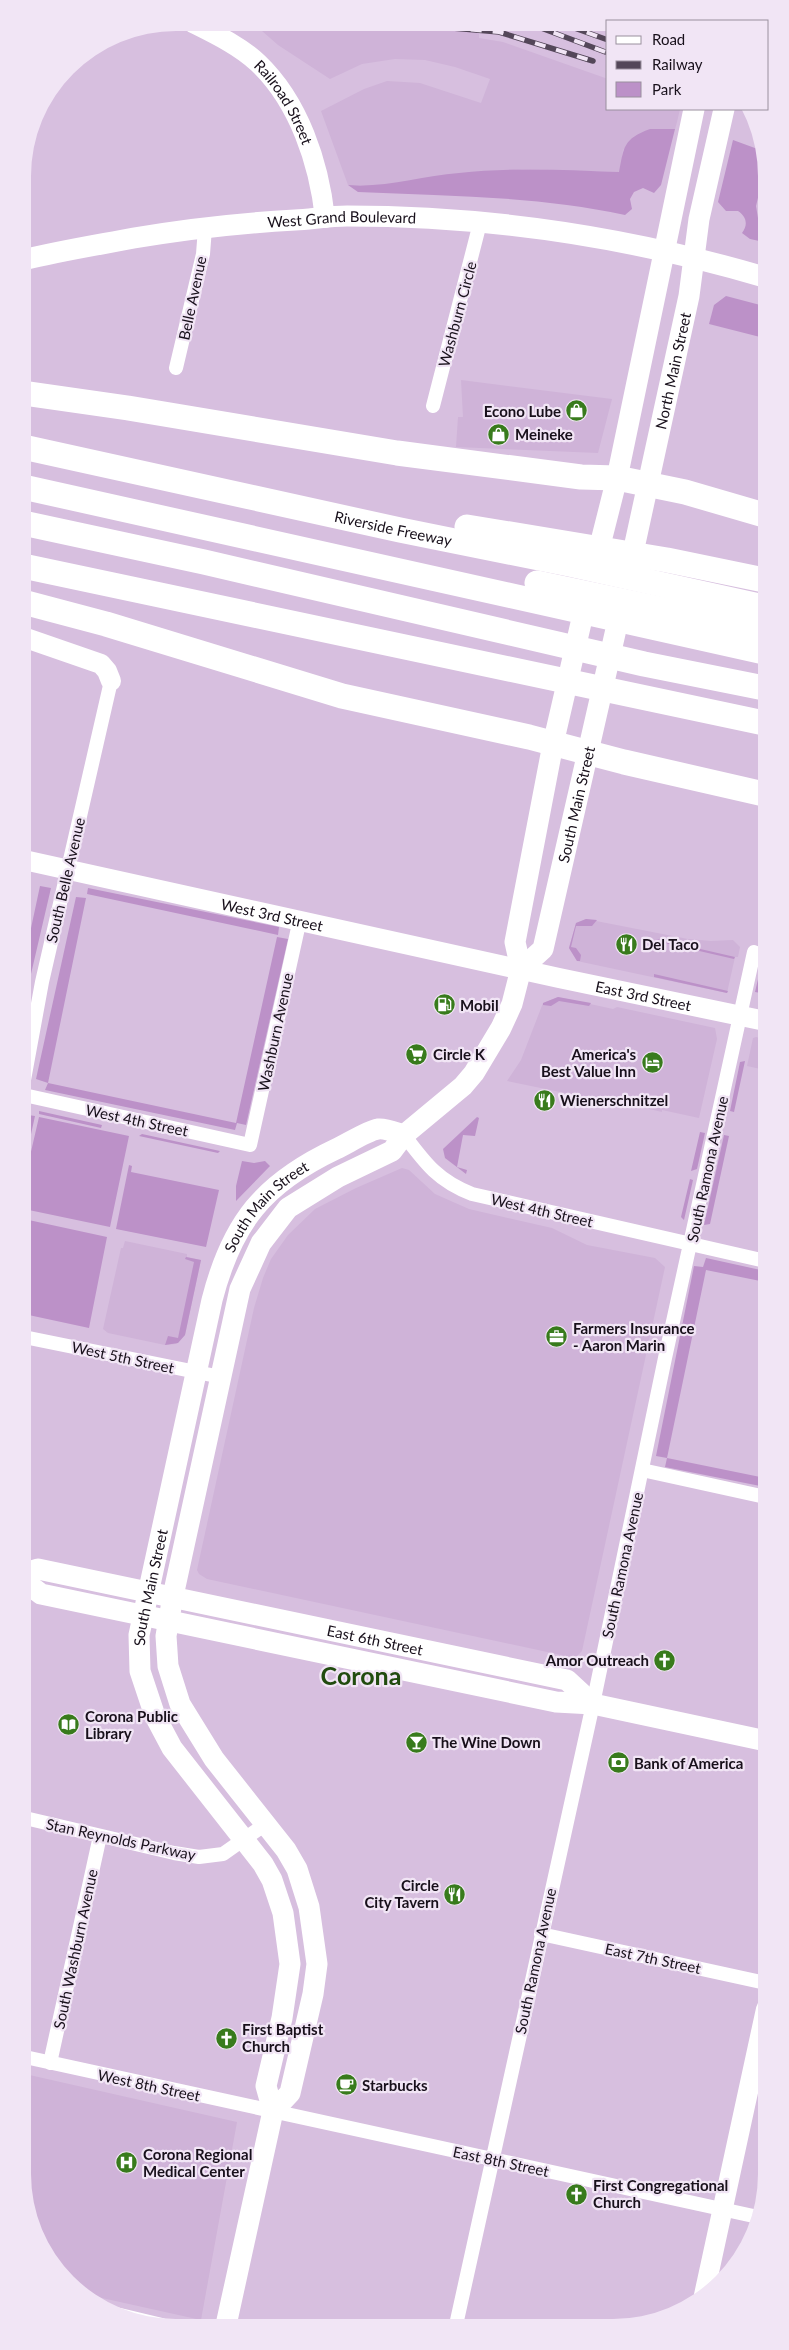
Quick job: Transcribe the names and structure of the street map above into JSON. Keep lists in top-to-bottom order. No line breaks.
{"streets":{"highway":["Riverside Freeway"],"main road":["West Grand Boulevard","North Main Street","South Main Street","East 6th Street"],"street":["Railroad Street","Belle Avenue","Washburn Circle","South Belle Avenue","West 3rd Street","East 3rd Street","Washburn Avenue","West 4th Street","South Ramona Avenue","West 5th Street","Stan Reynolds Parkway","South Washburn Avenue","East 7th Street","West 8th Street","East 8th Street"]},"crossings":[["Railroad Street","West Grand Boulevard"],["West Grand Boulevard","Belle Avenue"],["West Grand Boulevard","Washburn Circle"],["West Grand Boulevard","North Main Street"],["North Main Street","South Main Street"],["South Main Street","West 3rd Street"],["South Main Street","East 3rd Street"],["South Main Street","West 4th Street"],["South Main Street","West 5th Street"],["South Main Street","East 6th Street"],["South Main Street","Stan Reynolds Parkway"],["South Main Street","West 8th Street"],["South Main Street","East 8th Street"],["South Belle Avenue","West 3rd Street"],["West 3rd Street","East 3rd Street"],["West 3rd Street","Washburn Avenue"],["East 3rd Street","South Ramona Avenue"],["Washburn Avenue","West 4th Street"],["West 4th Street","South Ramona Avenue"],["South Ramona Avenue","East 6th Street"],["South Ramona Avenue","East 7th Street"],["South Ramona Avenue","East 8th Street"],["Stan Reynolds Parkway","South Washburn Avenue"],["South Washburn Avenue","West 8th Street"],["West 8th Street","East 8th Street"]],"districts":["Corona"],"places":{"shop":["Econo Lube","Meineke"],"restaurant":["Del Taco","Wienerschnitzel","Circle City Tavern"],"fuel station":["Mobil"],"supermarket":["Circle K"],"hotel":["America's Best Value Inn"],"office":["Farmers Insurance - Aaron Marin"],"church":["Amor Outreach","First Baptist Church","First Congregational Church"],"library":["Corona Public Library"],"bar":["The Wine Down"],"bank":["Bank of America"],"cafe":["Starbucks"],"hospital":["Corona Regional Medical Center"]},"legend":["Road","Railway","Park"]}
